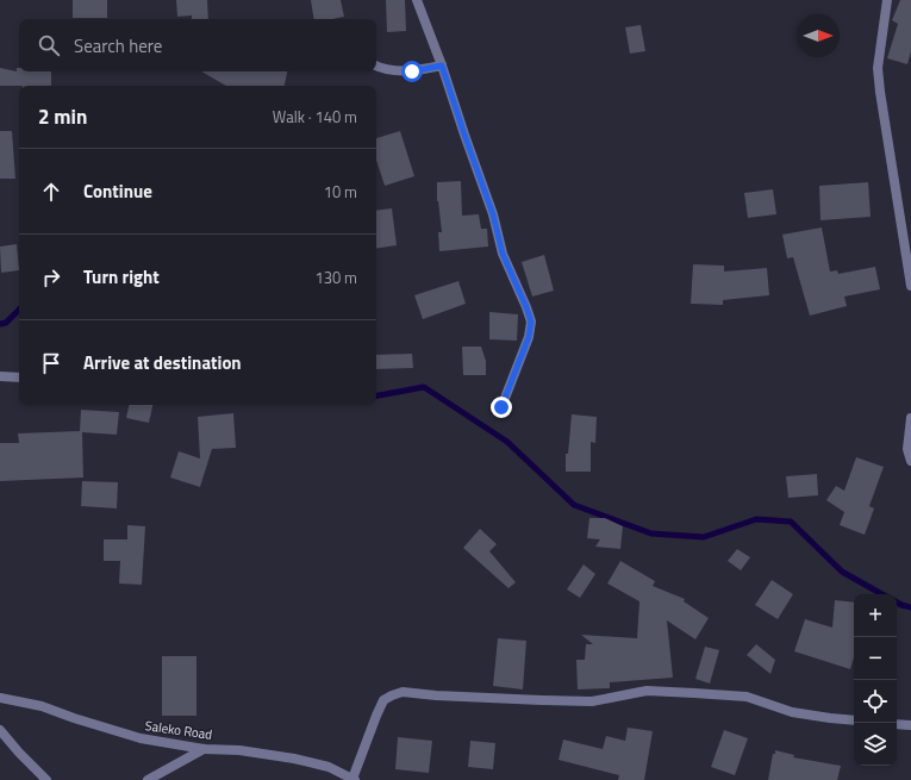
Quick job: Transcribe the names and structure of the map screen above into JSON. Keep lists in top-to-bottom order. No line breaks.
{"streets":{"street":["Saleko Road"]},"north":"right","page":{"search":"Search here","heading":["2 min","Walk · 140 m"],"list":[["Continue","10 m"],["Turn right","130 m"],"Arrive at destination"],"map_buttons":["+","−"]}}
